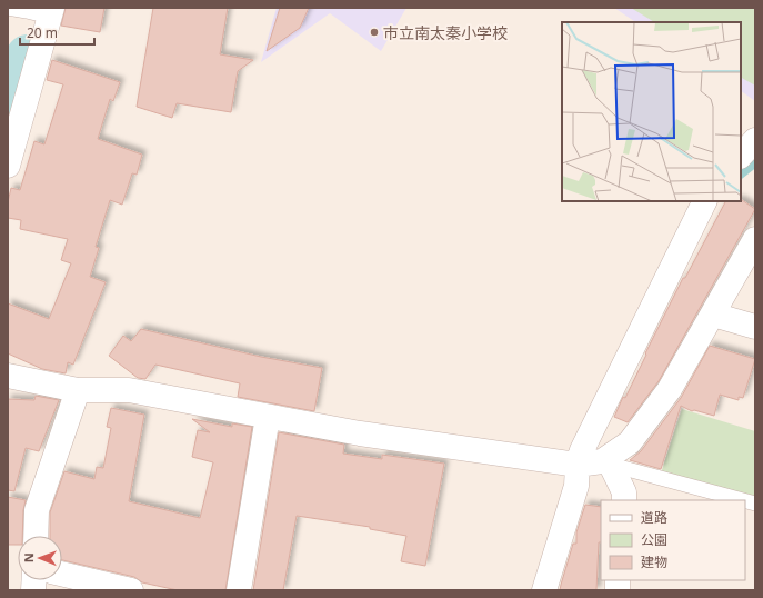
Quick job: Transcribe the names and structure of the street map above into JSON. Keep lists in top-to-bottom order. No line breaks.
{"places":["市立南太秦小学校"],"legend":["道路","公園","建物"],"scale_bar":"20 m","north":"left"}
